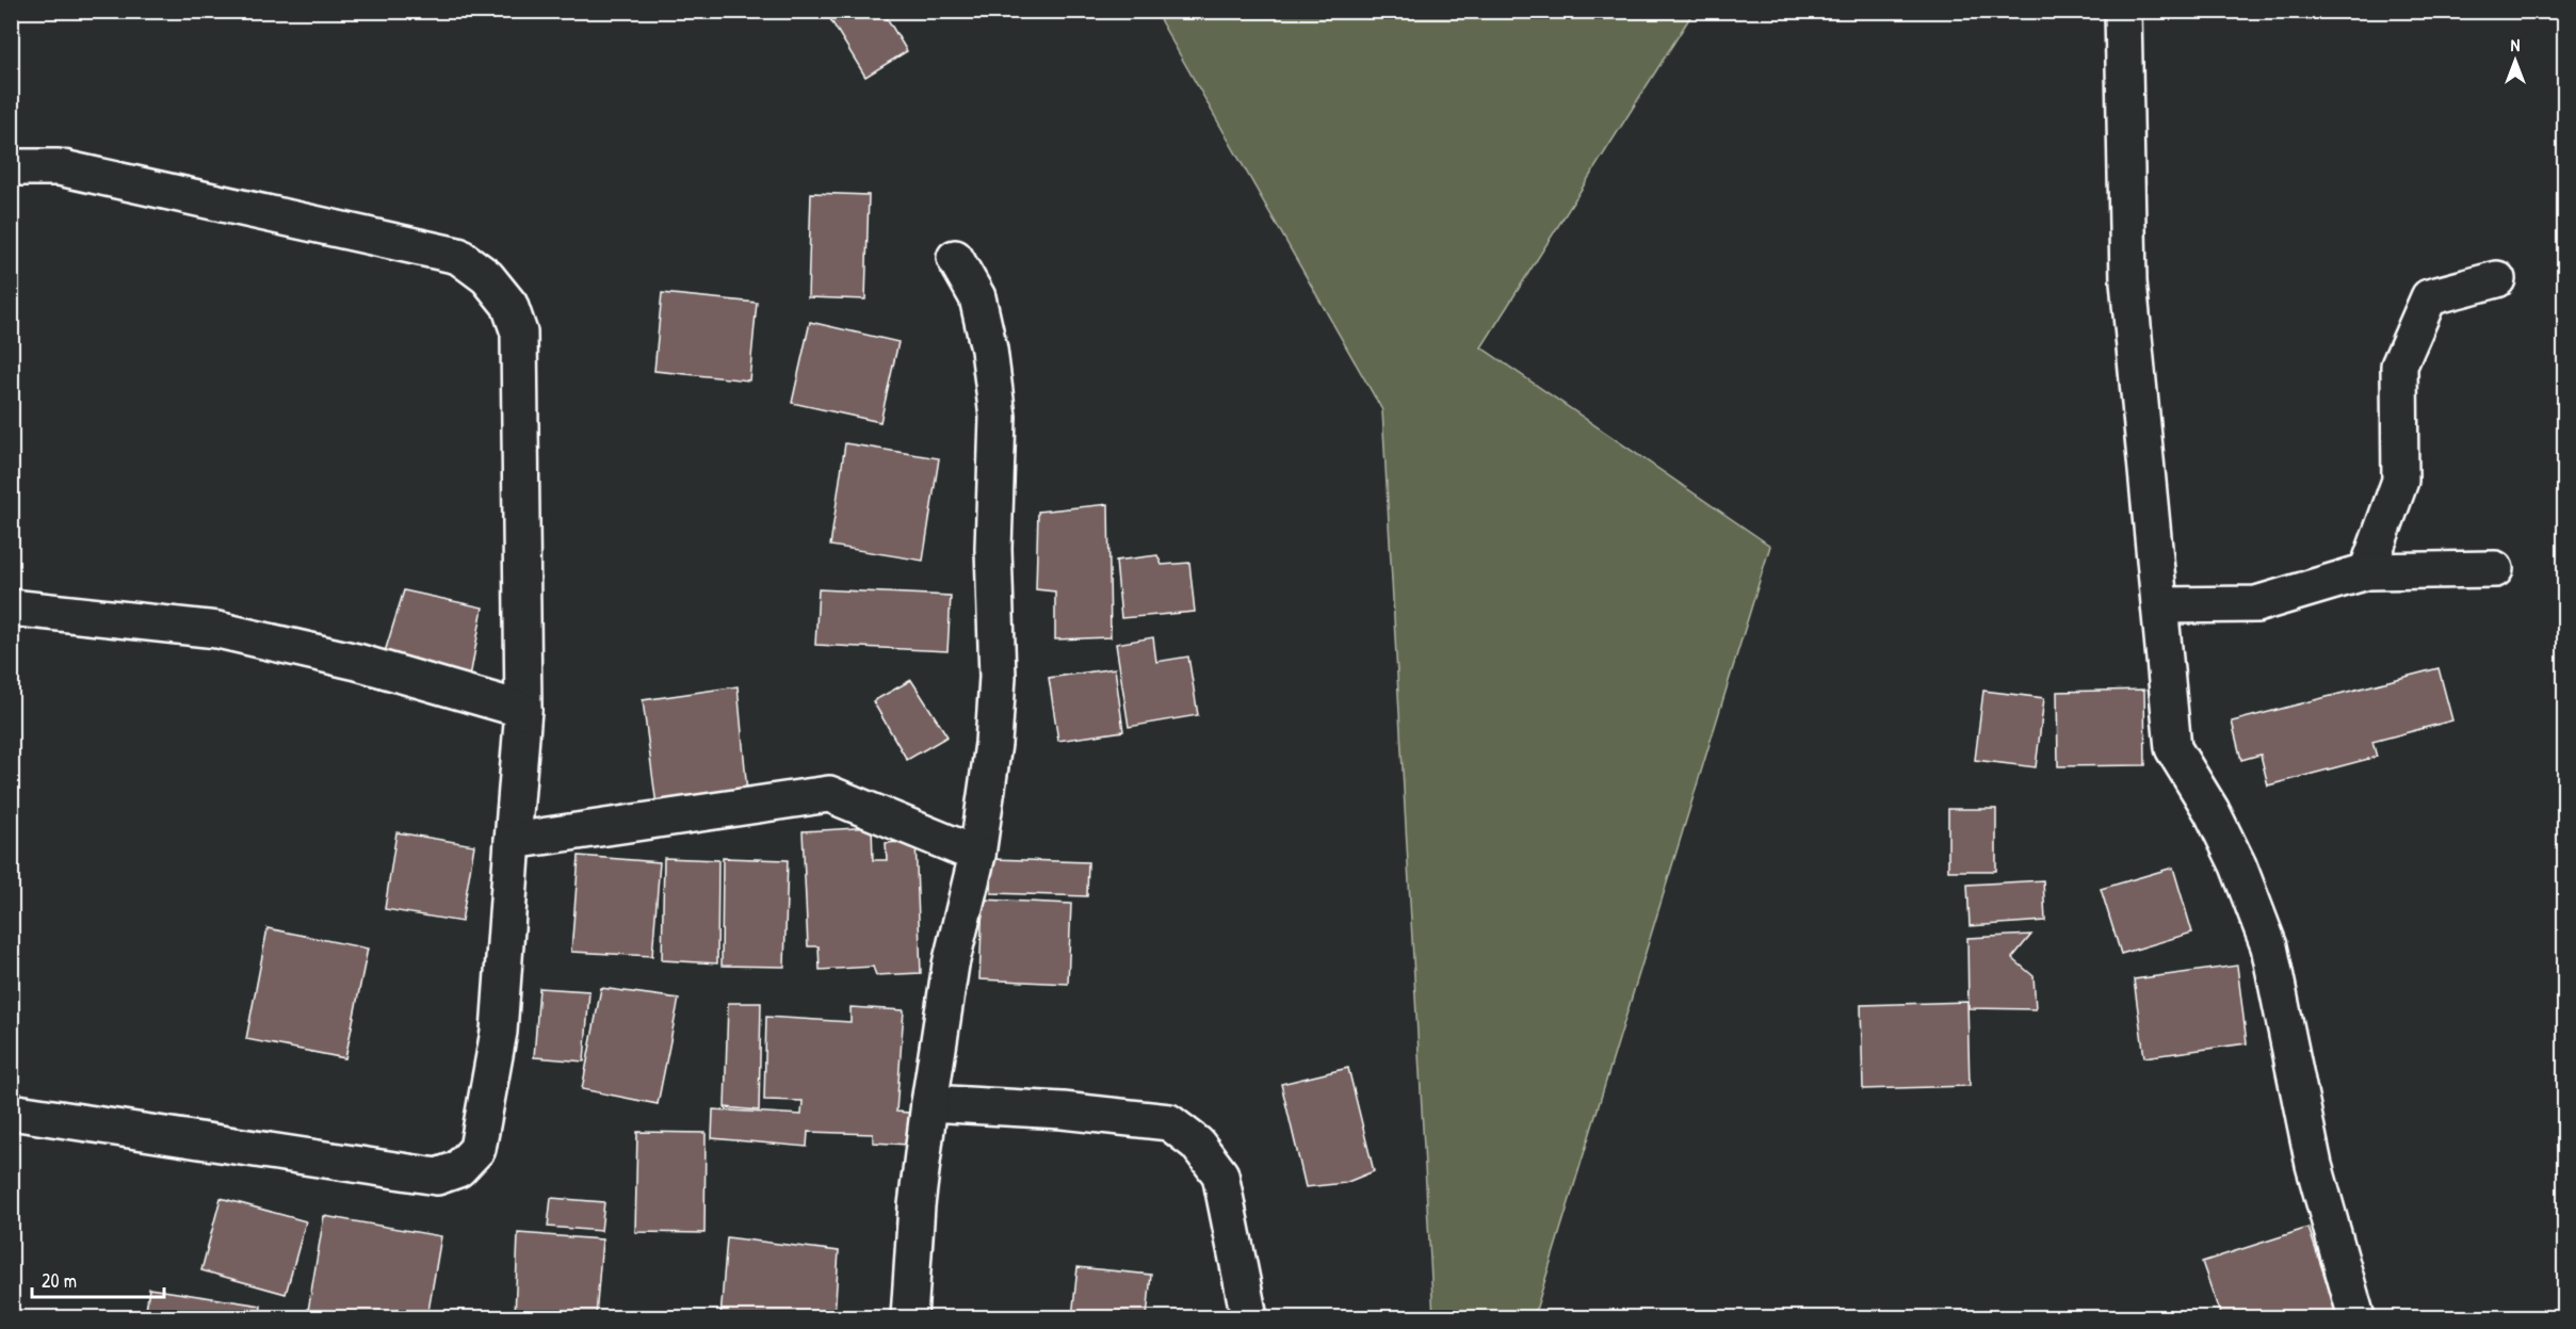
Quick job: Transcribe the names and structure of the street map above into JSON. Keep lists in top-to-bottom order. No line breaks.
{"scale_bar":"20 m","north":"top"}
